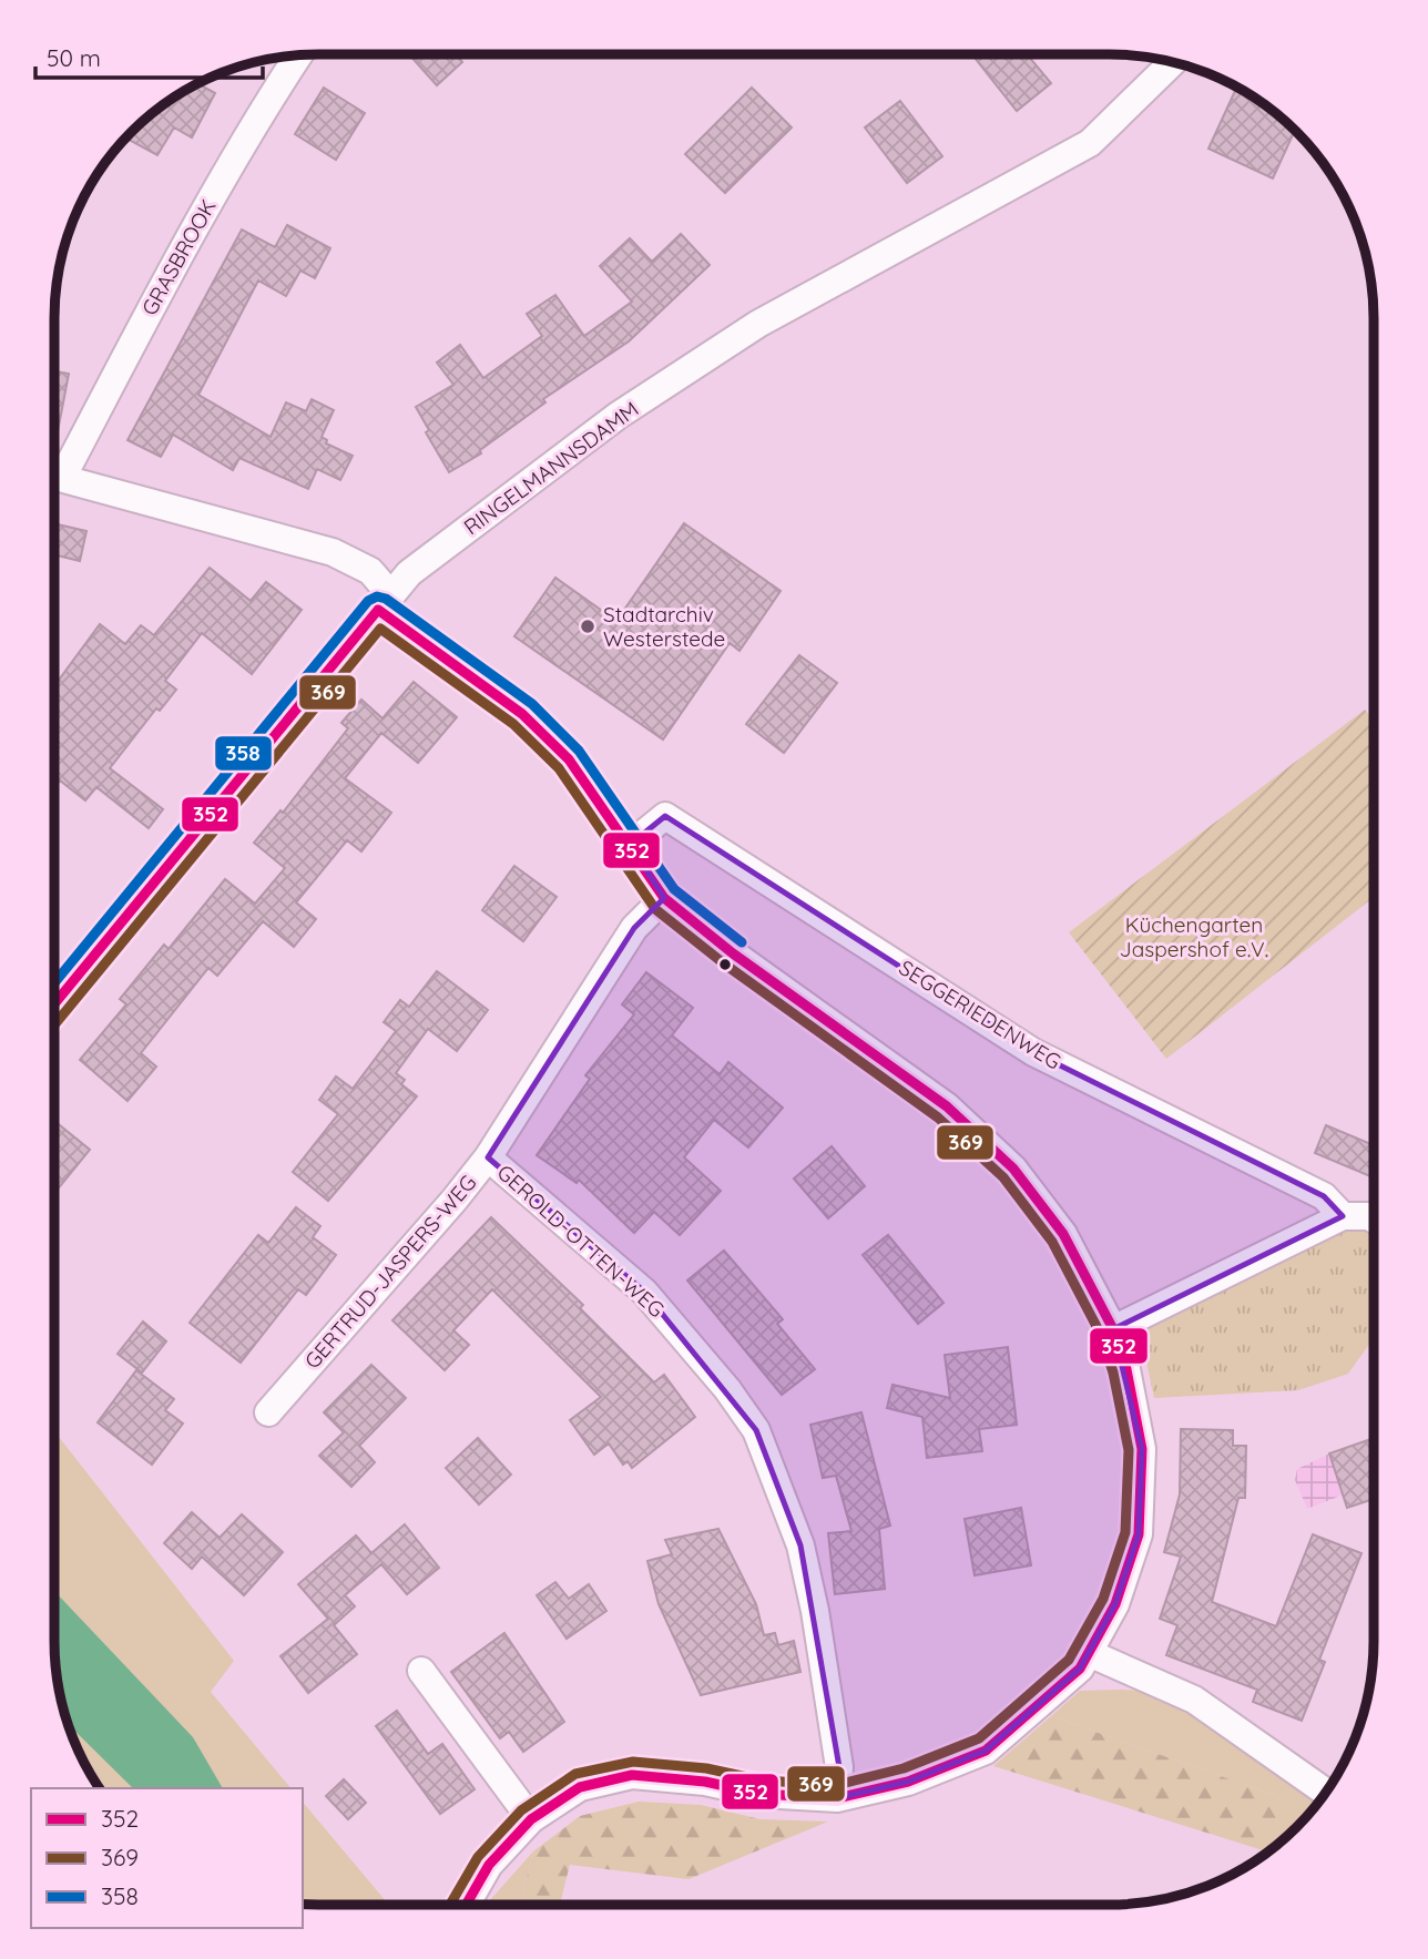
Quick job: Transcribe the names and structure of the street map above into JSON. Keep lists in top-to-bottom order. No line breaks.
{"streets":{"street":["GRASBROOK","RINGELMANNSDAMM","SEGGERIEDENWEG","GEROLD-OTTEN-WEG","GERTRUD-JASPERS-WEG"]},"crossings":[["GEROLD-OTTEN-WEG","GERTRUD-JASPERS-WEG"]],"parks":["Küchengarten Jaspershof e.V."],"places":["Stadtarchiv Westerstede"],"lines":["transit line 358","transit line 352","transit line 369"],"legend":["352","369","358"],"scale_bar":"50 m"}
